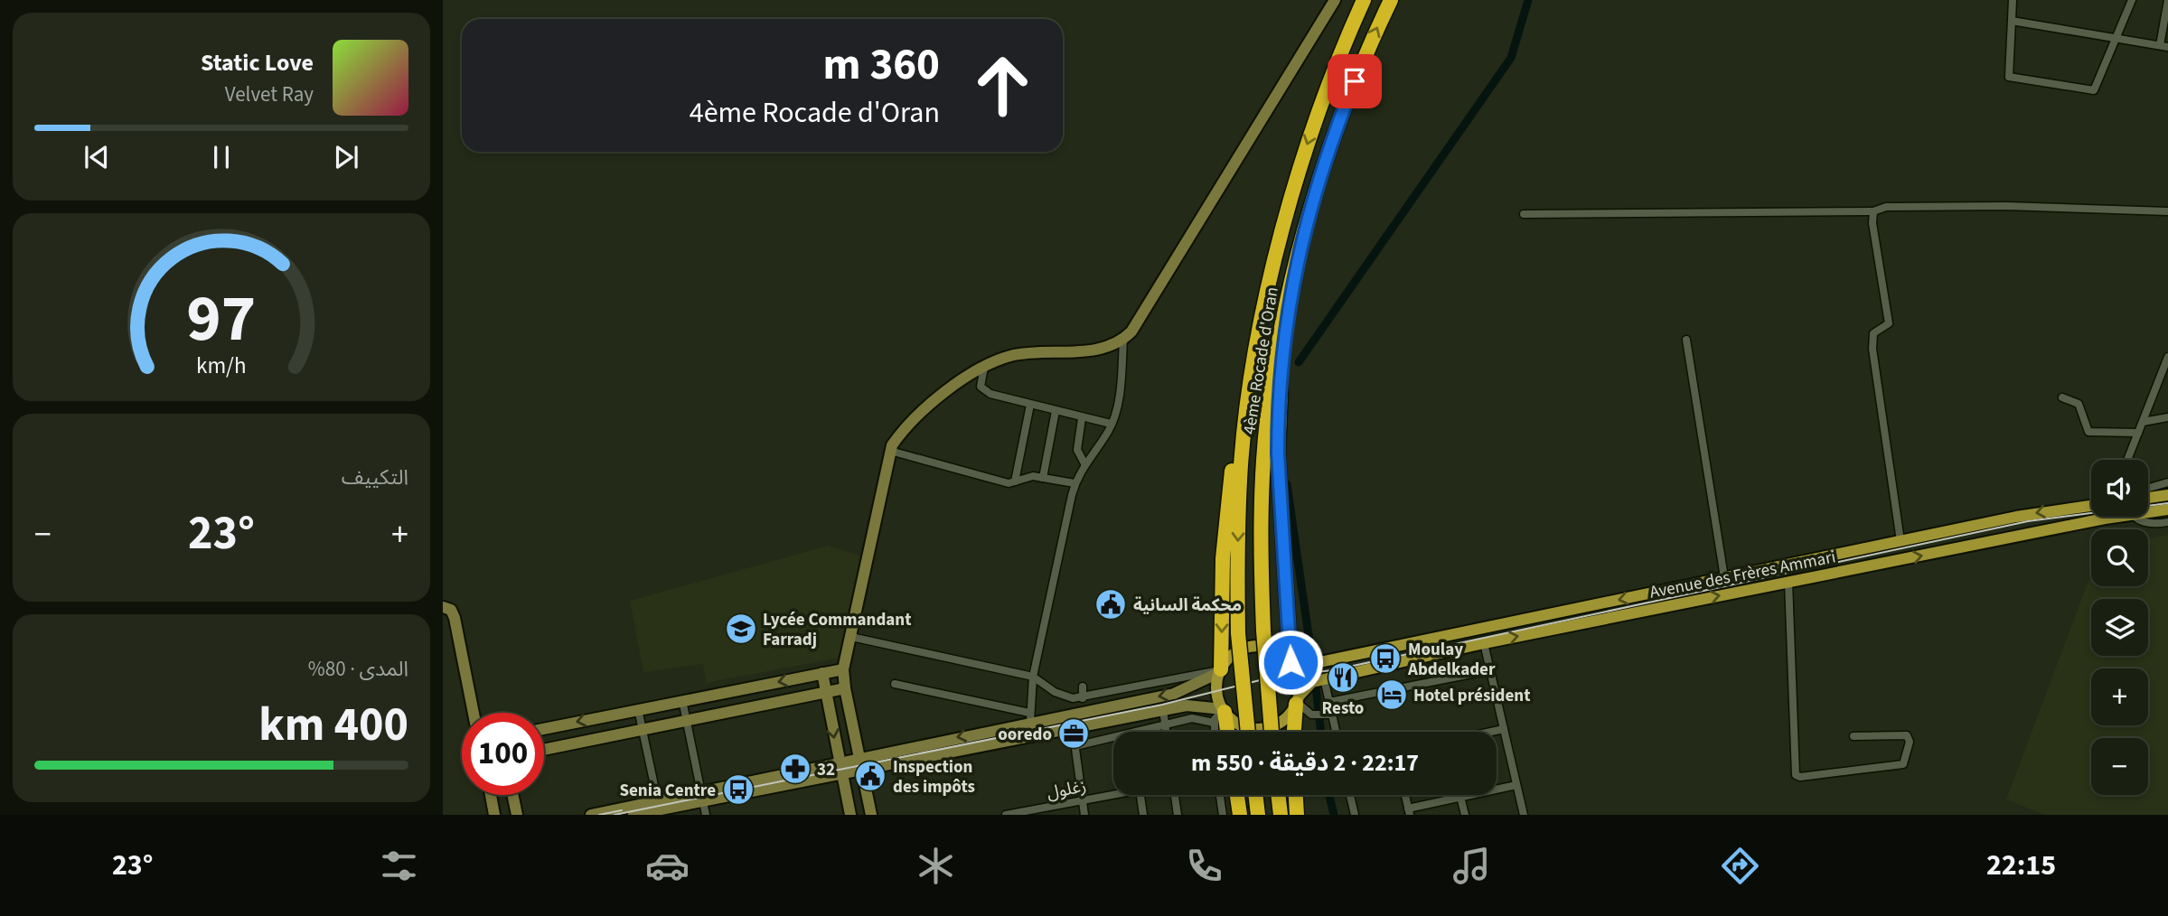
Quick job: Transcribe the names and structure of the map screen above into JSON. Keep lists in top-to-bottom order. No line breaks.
{"streets":{"highway":["4ème Rocade d'Oran"],"main road":["Avenue des Frères Ammari"],"street":["زغلول"]},"places":{"public building":["محكمة السانية","Inspection des impôts"],"school or university":["Lycée Commandant Farradj"],"bus stop":["Moulay Abdelkader","Senia Centre"],"restaurant":["Resto"],"hotel":["Hotel président"],"office":["ooredo"],"pharmacy":["32"]},"page":{"turn":["360 m","4ème Rocade d'Oran"],"song":["Static Love","Velvet Ray"],"tile":["التكييف",["المدى · 80%","400 km"]],"map_buttons":["+","−"],"heat":["−","23°","+"],"limit":"100","trip":"22:17 · 2 دقيقة · 550 m","tabs":["22:15","23°"],"gauge":["97","km/h"]}}
